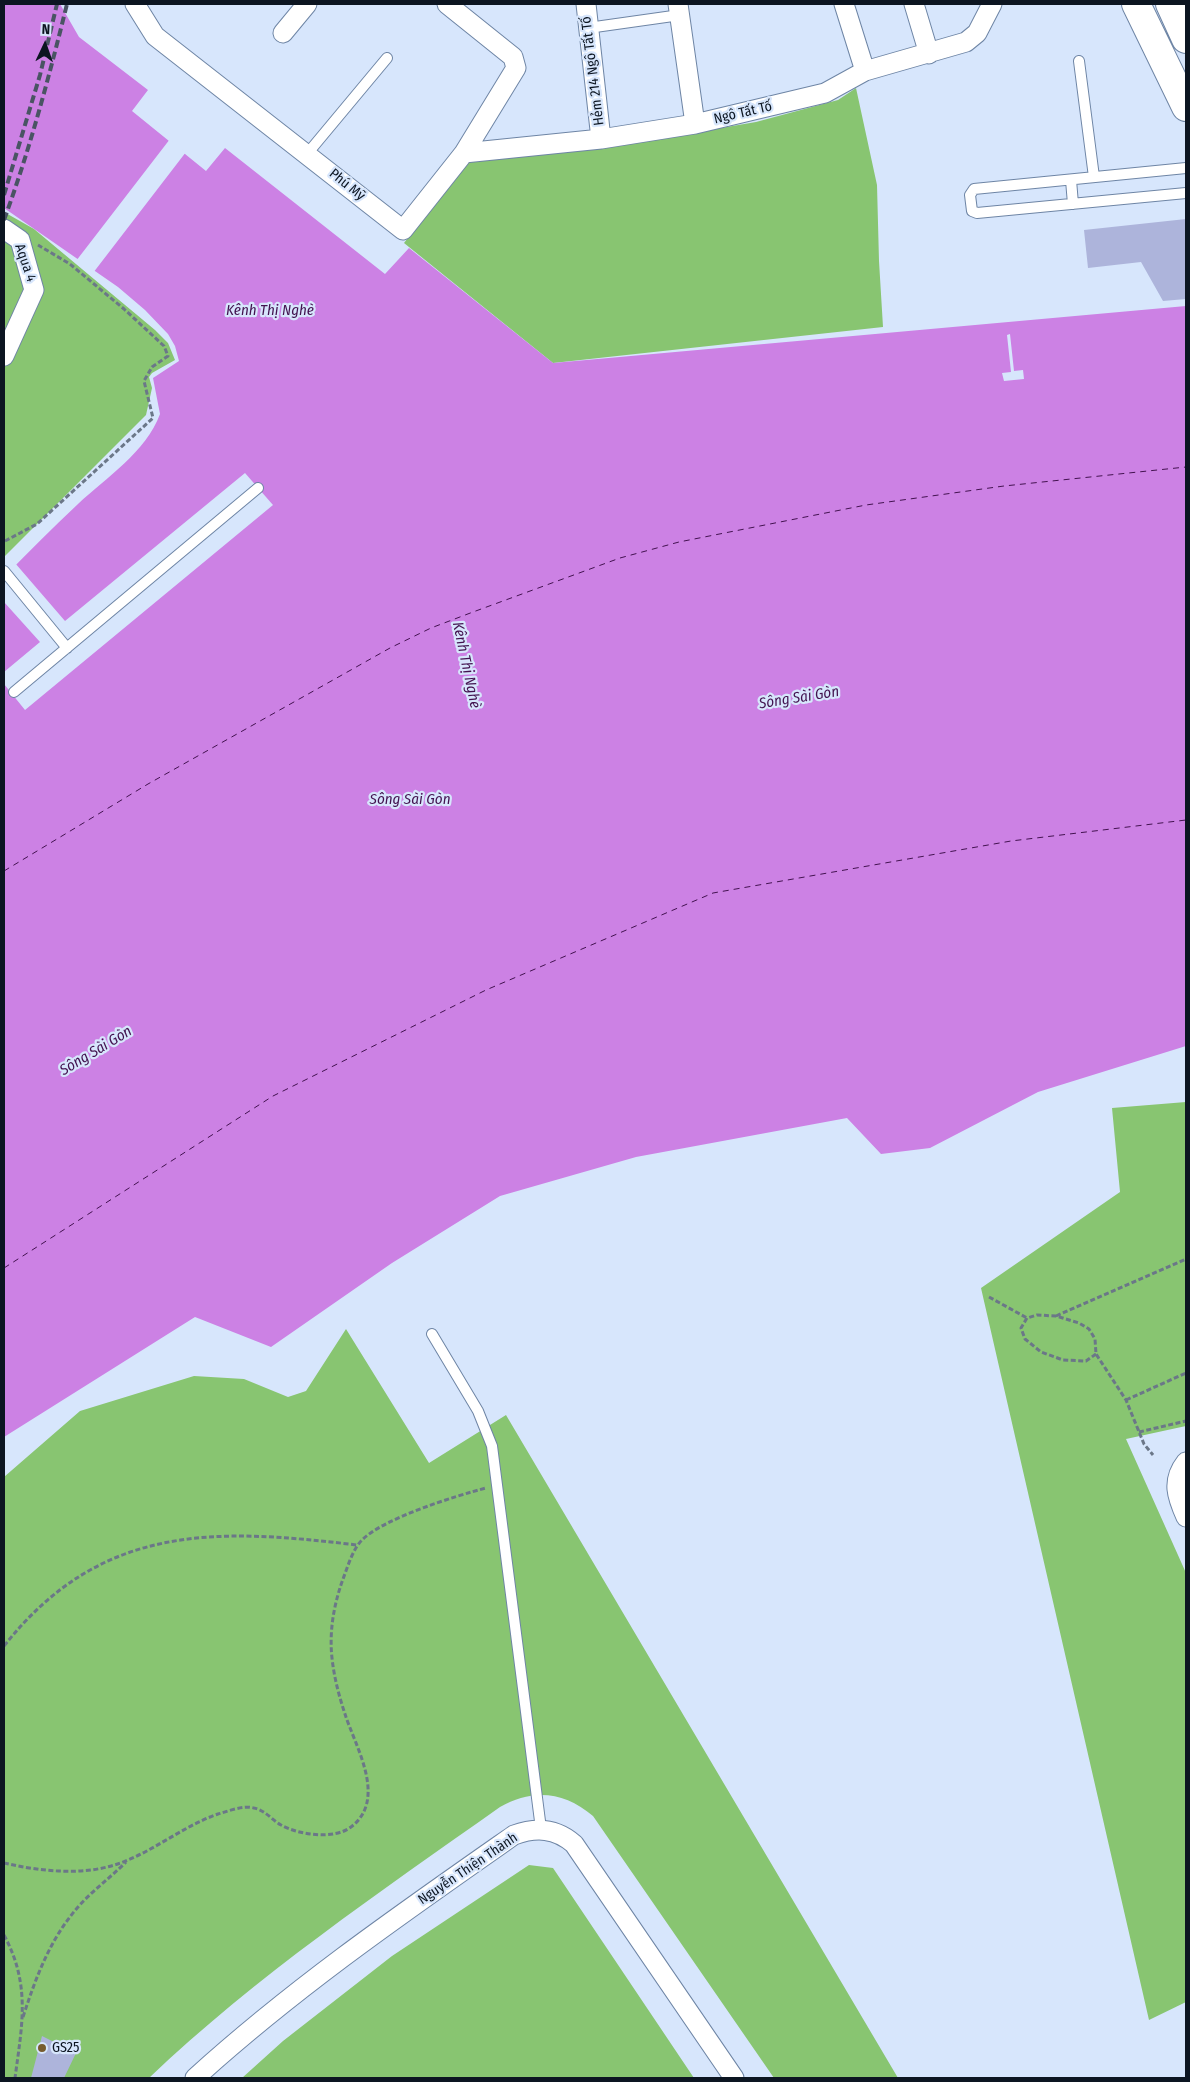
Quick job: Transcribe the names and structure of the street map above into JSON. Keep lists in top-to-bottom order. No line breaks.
{"streets":{"street":["Hẻm 214 Ngô Tất Tố","Ngô Tất Tố","Phú Mỹ","Aqua 4","Nguyễn Thiện Thành"]},"crossings":[["Hẻm 214 Ngô Tất Tố","Ngô Tất Tố"],["Ngô Tất Tố","Phú Mỹ"]],"water":["Kênh Thị Nghè","Sông Sài Gòn"],"places":["GS25"],"north":"top"}
